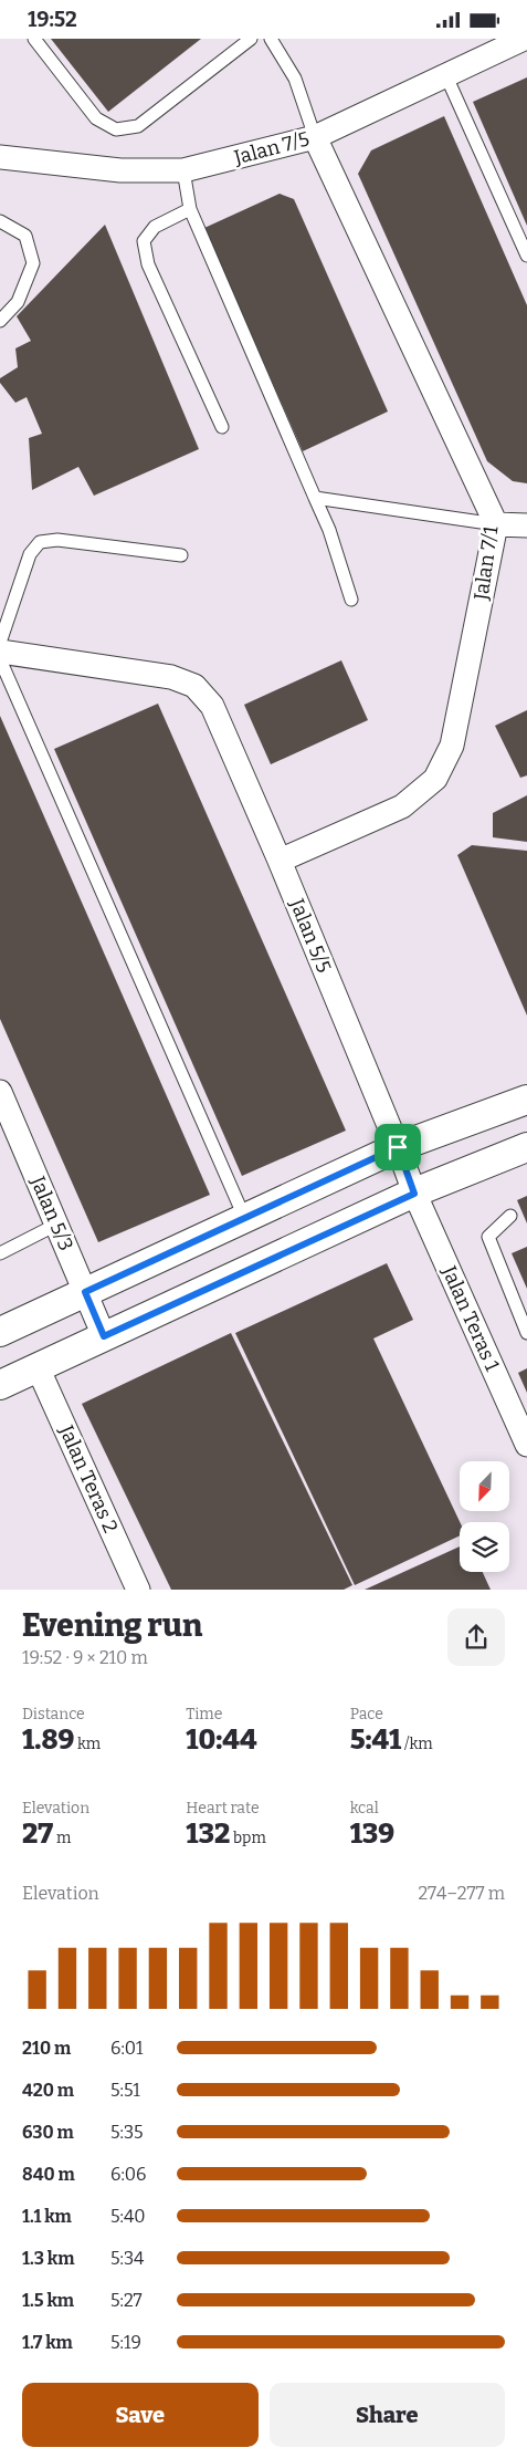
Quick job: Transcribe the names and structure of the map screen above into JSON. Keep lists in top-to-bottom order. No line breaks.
{"streets":{"street":["Jalan 7/5","Jalan 7/1","Jalan 5/5","Jalan 5/3","Jalan Teras 1","Jalan Teras 2"]},"crossings":[["Jalan 7/5","Jalan 7/1"],["Jalan 7/1","Jalan 5/5"],["Jalan 5/5","Jalan Teras 1"]],"north":"bottom left","page":{"status":"19:52","heading":["Evening run","19:52 · 9 × 210 m"],"stats":[["Distance","1.89 km"],["Time","10:44"],["Pace","5:41 /km"],["Elevation","27 m"],["Heart rate","132 bpm"],["kcal","139"]],"chart":["Elevation","274–277 m"],"list":[{"name":"210 m","note":"6:01"},{"name":"420 m","note":"5:51"},{"name":"630 m","note":"5:35"},{"name":"840 m","note":"6:06"},{"name":"1.1 km","note":"5:40"},{"name":"1.3 km","note":"5:34"},{"name":"1.5 km","note":"5:27"},{"name":"1.7 km","note":"5:19"}],"buttons":["Save","Share"]}}
